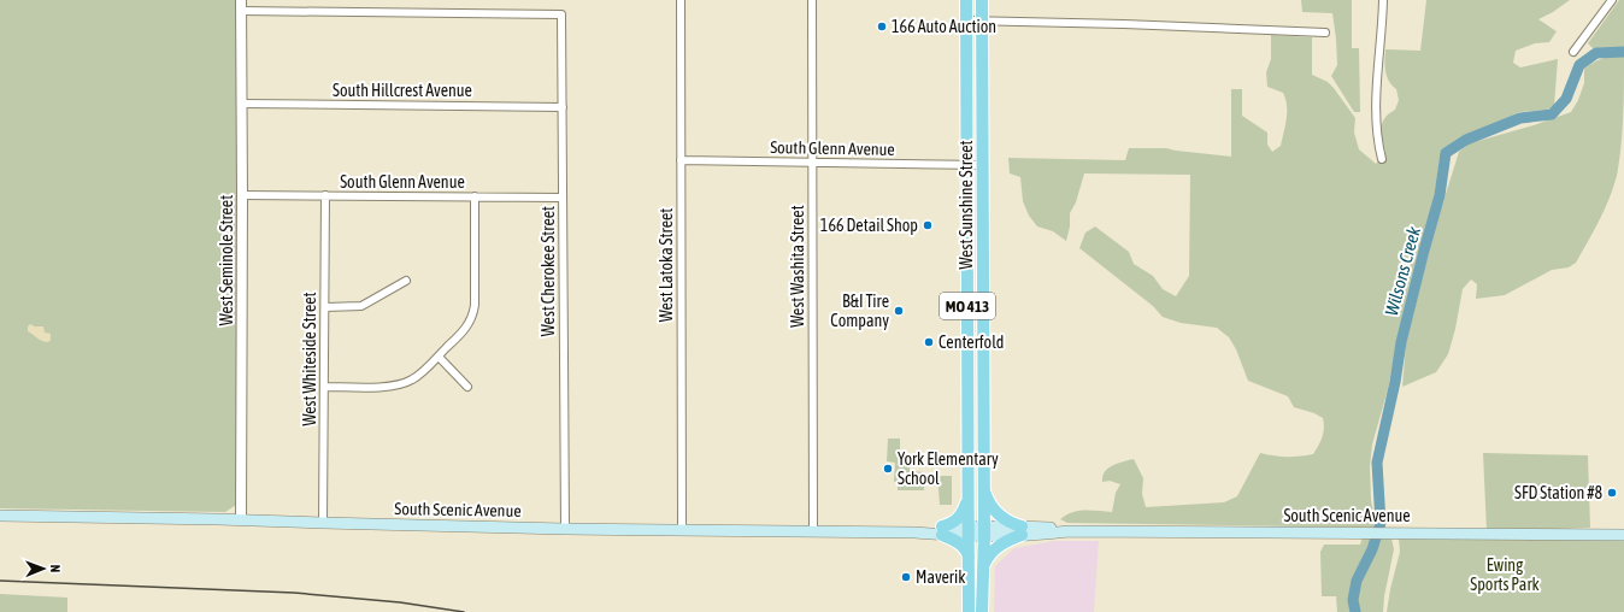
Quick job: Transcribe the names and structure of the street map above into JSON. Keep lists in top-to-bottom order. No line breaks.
{"streets":{"main road":["West Sunshine Street","MO 413","South Scenic Avenue"],"street":["South Hillcrest Avenue","South Glenn Avenue","West Seminole Street","West Latoka Street","West Washita Street","West Cherokee Street","West Whiteside Street"]},"crossings":[["South Hillcrest Avenue","West Seminole Street"],["South Hillcrest Avenue","West Cherokee Street"],["South Glenn Avenue","West Sunshine Street"],["South Glenn Avenue","West Seminole Street"],["South Glenn Avenue","West Latoka Street"],["South Glenn Avenue","West Washita Street"],["South Glenn Avenue","West Cherokee Street"],["South Glenn Avenue","West Whiteside Street"],["West Sunshine Street","South Scenic Avenue"],["West Seminole Street","West Cherokee Street"],["West Seminole Street","South Scenic Avenue"],["West Latoka Street","South Scenic Avenue"],["West Washita Street","South Scenic Avenue"],["West Cherokee Street","South Scenic Avenue"],["West Whiteside Street","South Scenic Avenue"]],"water":["Wilsons Creek"],"parks":["Ewing Sports Park"],"places":["166 Auto Auction","166 Detail Shop","B&I Tire Company","Centerfold","York Elementary School","SFD Station #8","Maverik"],"north":"right"}
